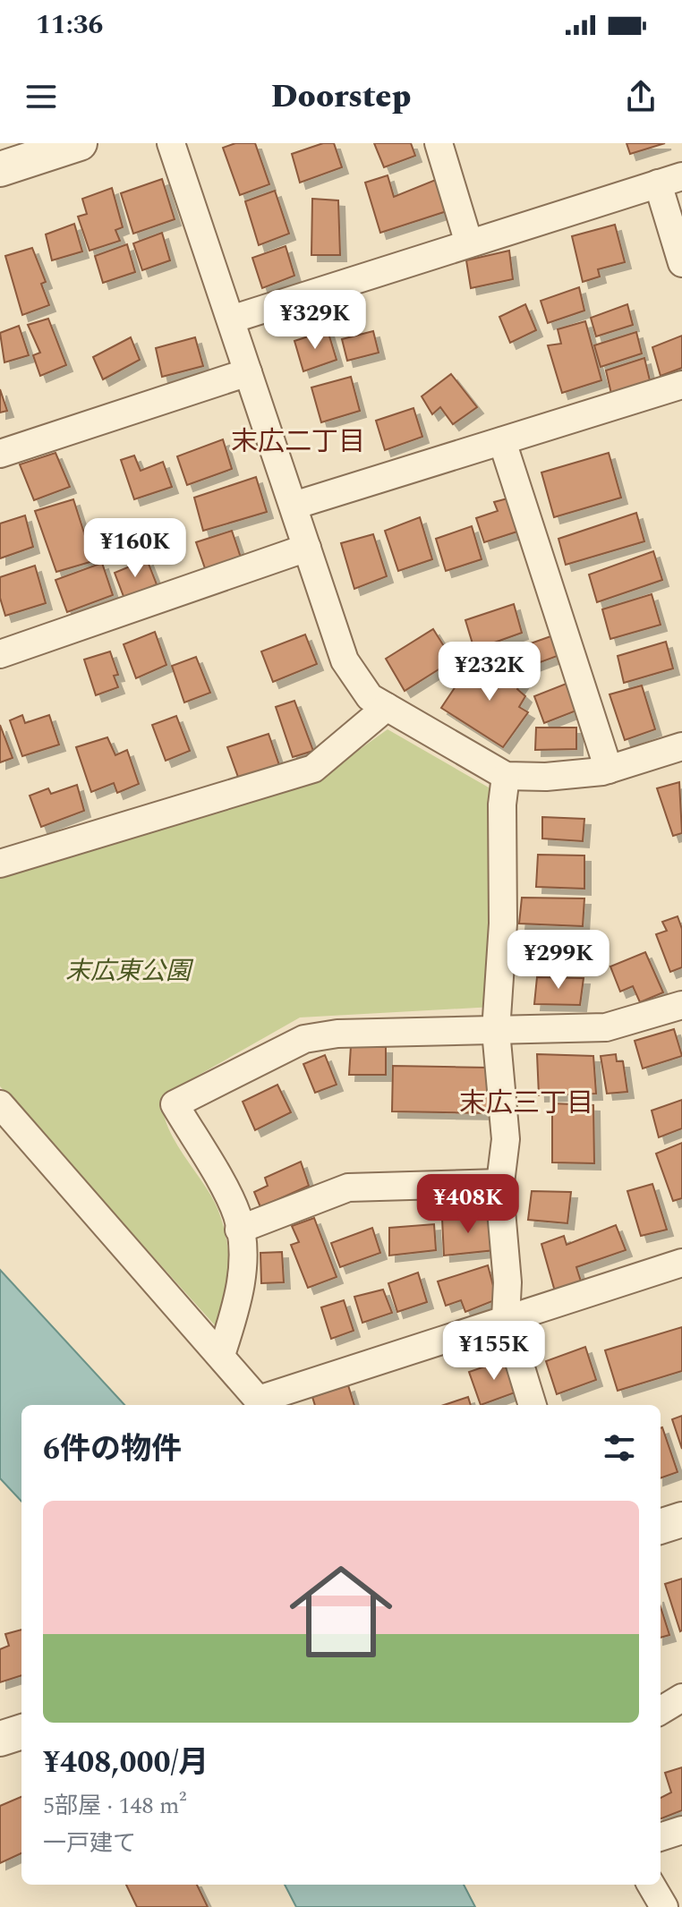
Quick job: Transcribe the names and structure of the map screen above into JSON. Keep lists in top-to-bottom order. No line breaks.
{"districts":["末広二丁目","末広三丁目"],"parks":["末広東公園"],"page":{"status":"11:36","header":"Doorstep","price":["¥329K","¥160K","¥232K","¥299K","¥408K","¥155K"],"heading":"6件の物件","list":[{"name":"¥408,000/月","note":"5部屋 · 148 m² · 一戸建て"}]}}
